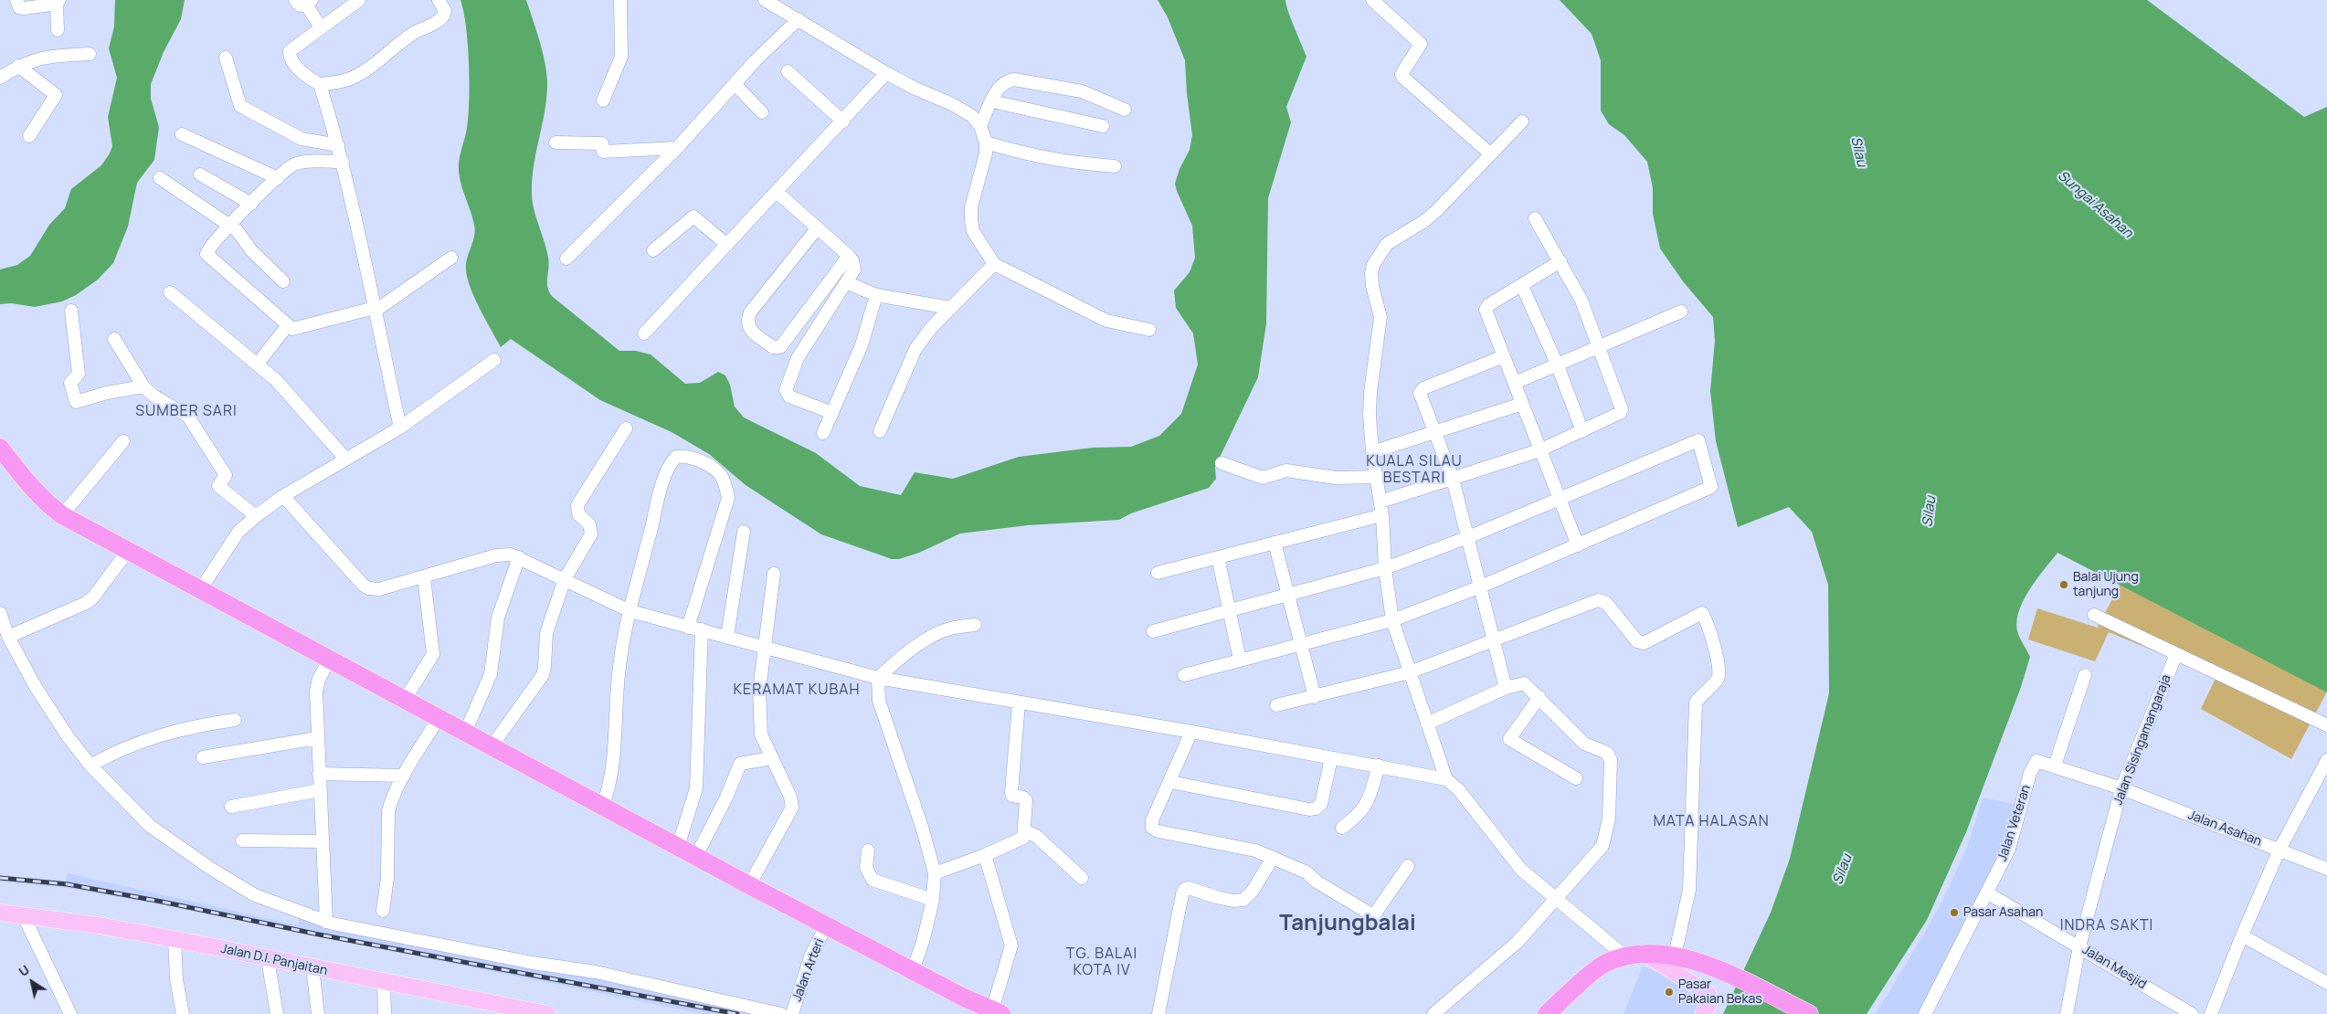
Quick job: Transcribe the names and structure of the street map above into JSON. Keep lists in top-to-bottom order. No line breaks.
{"streets":{"main road":["Jalan D.I. Panjaitan"],"street":["Jalan Sisingamangaraja","Jalan Veteran","Jalan Asahan","Jalan Mesjid","Jalan Arteri"]},"crossings":[["Jalan Sisingamangaraja","Jalan Veteran"],["Jalan Sisingamangaraja","Jalan Asahan"],["Jalan Sisingamangaraja","Jalan Mesjid"],["Jalan Veteran","Jalan Asahan"],["Jalan Veteran","Jalan Mesjid"]],"districts":["SUMBER SARI","KUALA SILAU BESTARI","KERAMAT KUBAH","MATA HALASAN","Tanjungbalai","INDRA SAKTI","TG. BALAI KOTA IV"],"water":["Silau","Sungai Asahan"],"places":["Balai Ujung tanjung","Pasar Asahan","Pasar Pakaian Bekas"],"north":"top left"}
